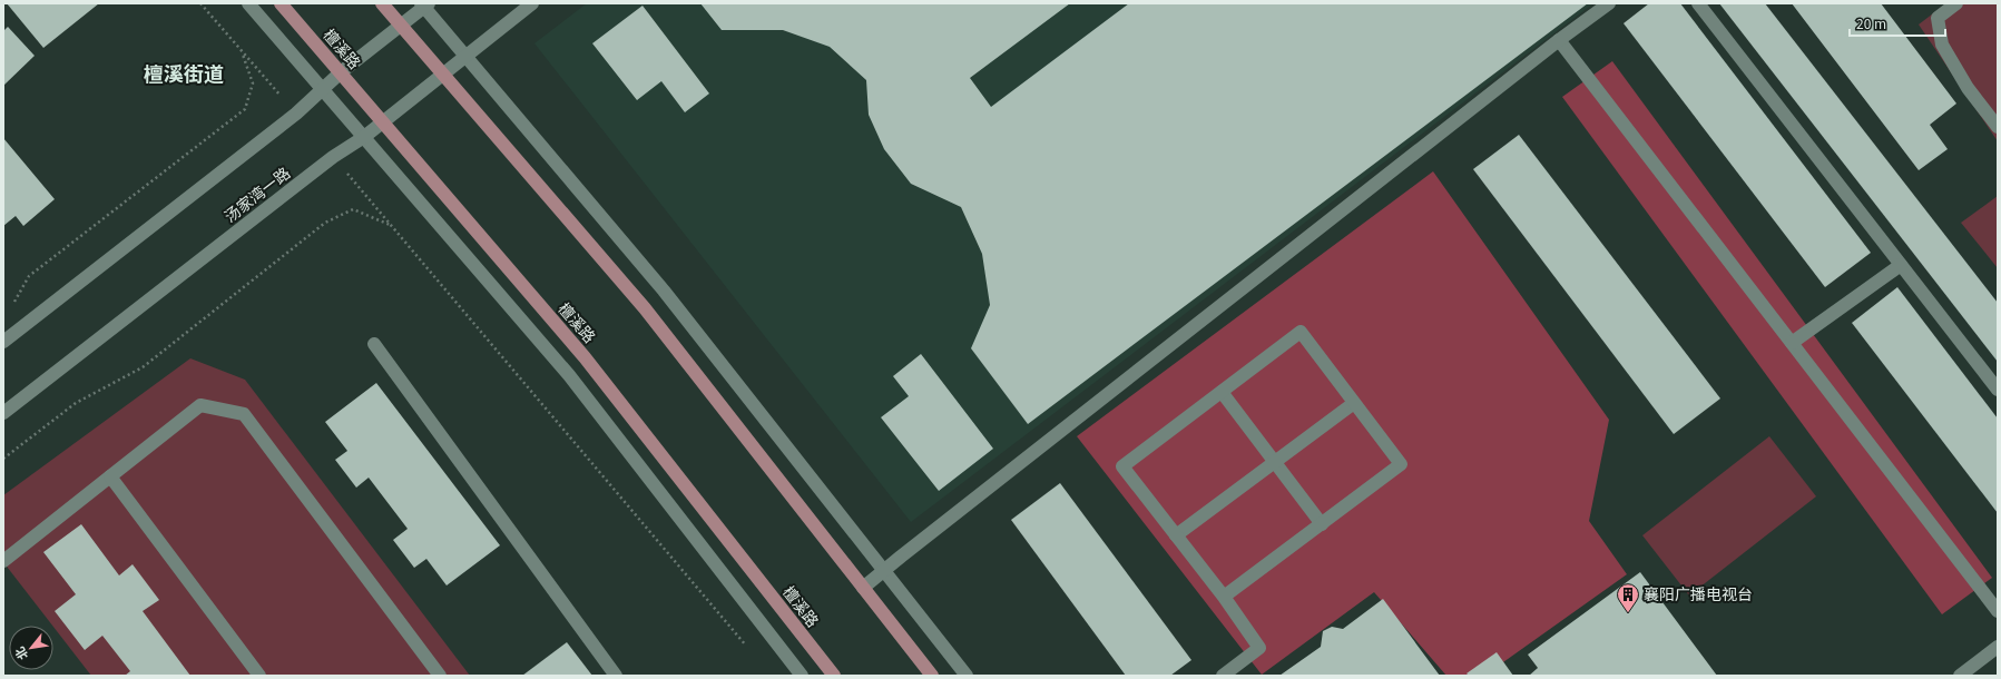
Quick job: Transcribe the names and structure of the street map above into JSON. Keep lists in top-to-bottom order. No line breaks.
{"streets":{"main road":["檀溪路"],"street":["汤家湾一路"]},"crossings":[["檀溪路","汤家湾一路"]],"districts":["檀溪街道"],"places":{"building":["襄阳广播电视台"]},"scale_bar":"20 m","north":"bottom left"}
